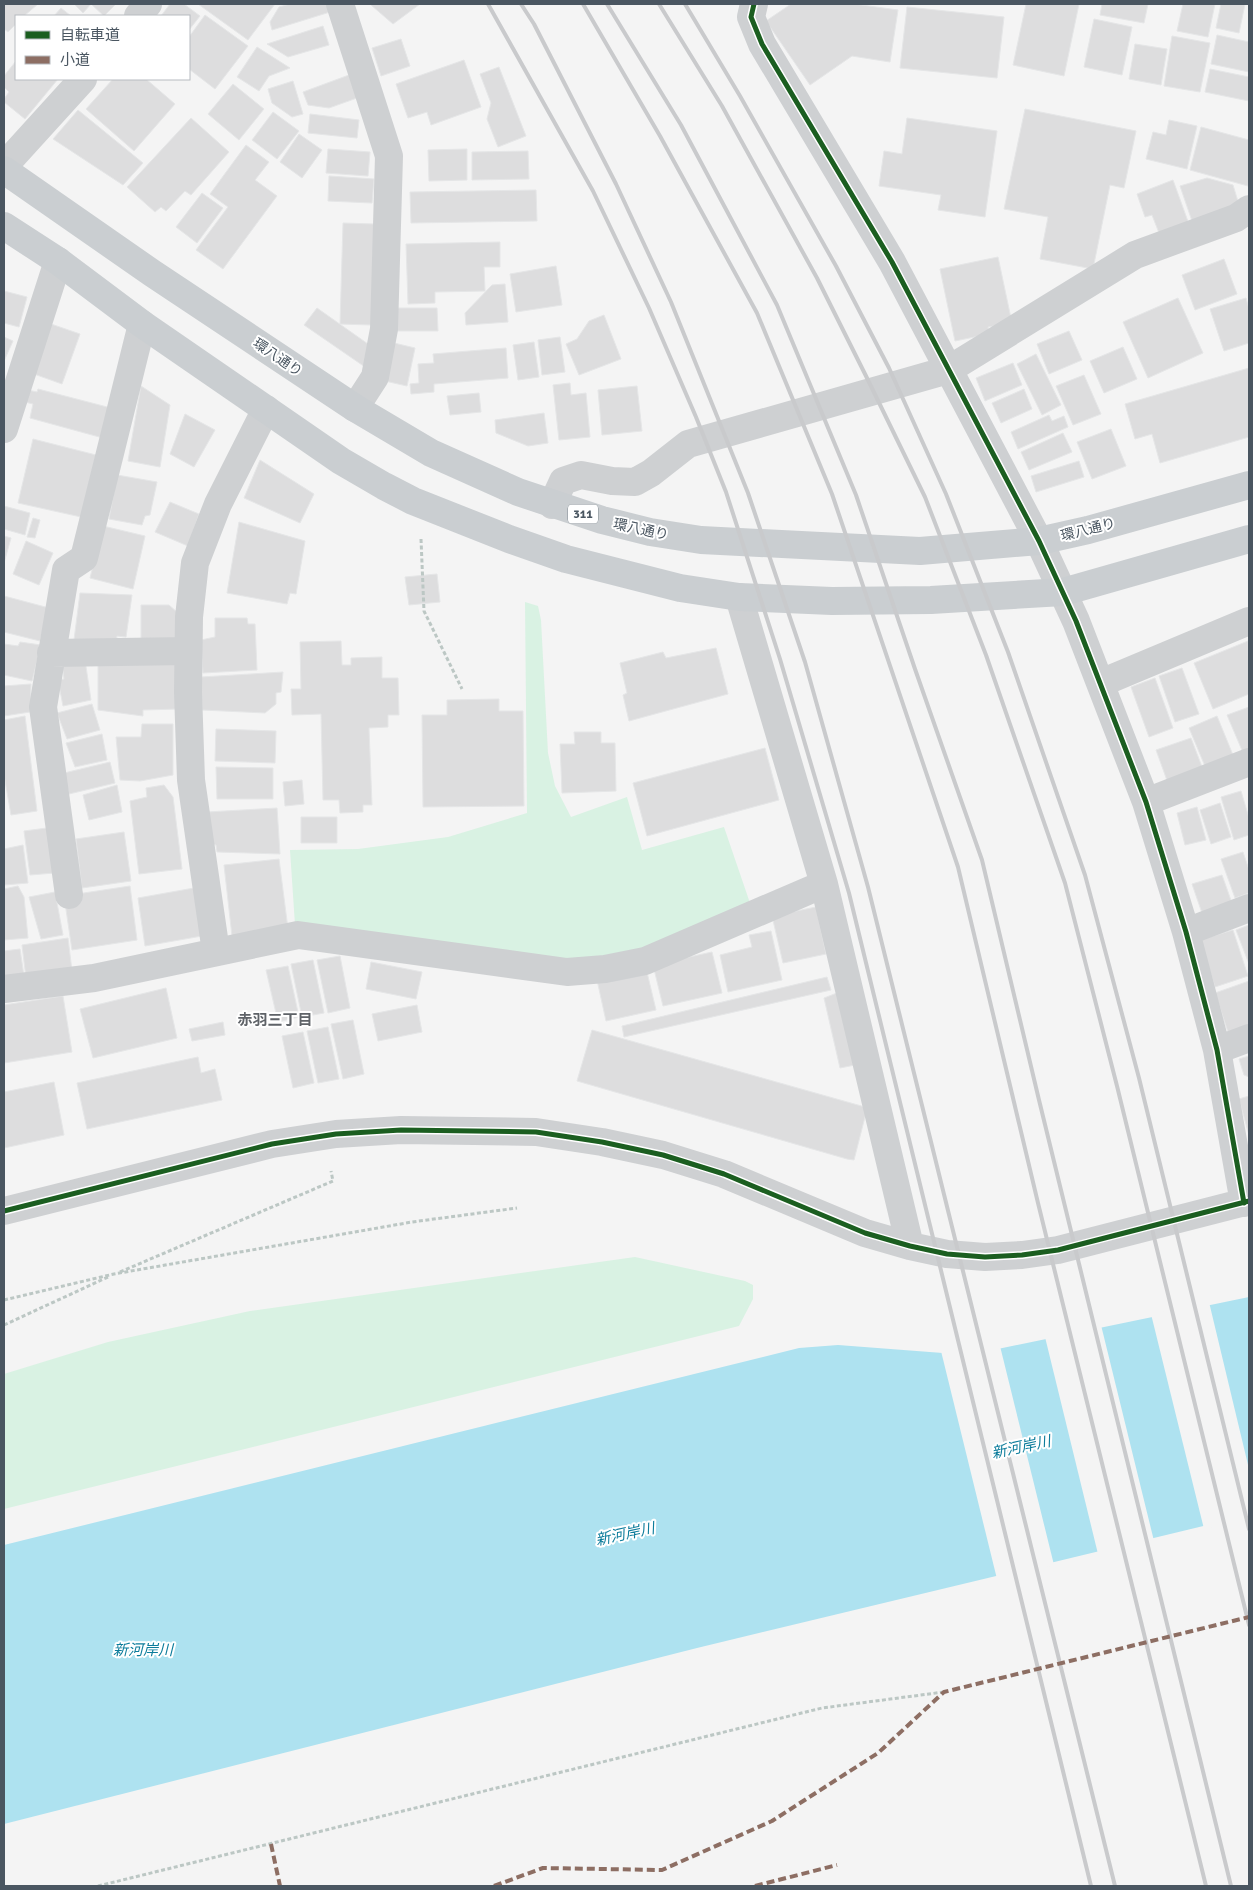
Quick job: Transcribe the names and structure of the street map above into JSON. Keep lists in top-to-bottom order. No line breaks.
{"streets":{"main road":["環八通り","311"]},"districts":["赤羽三丁目"],"water":["新河岸川"],"legend":["自転車道","小道"]}
